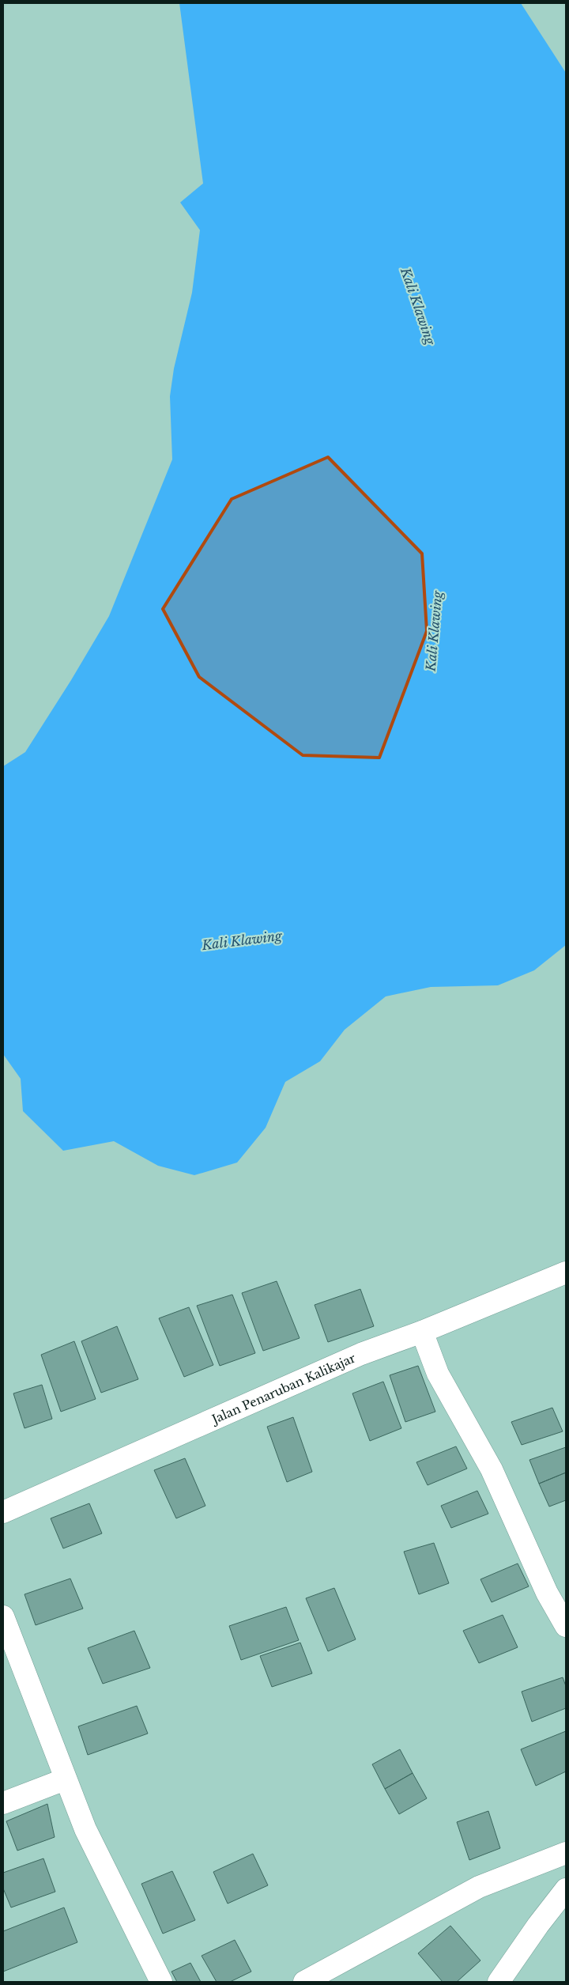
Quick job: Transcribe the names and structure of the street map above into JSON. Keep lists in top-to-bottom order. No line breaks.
{"streets":{"street":["Jalan Penaruban Kalikajar"]},"water":["Kali Klawing"]}
